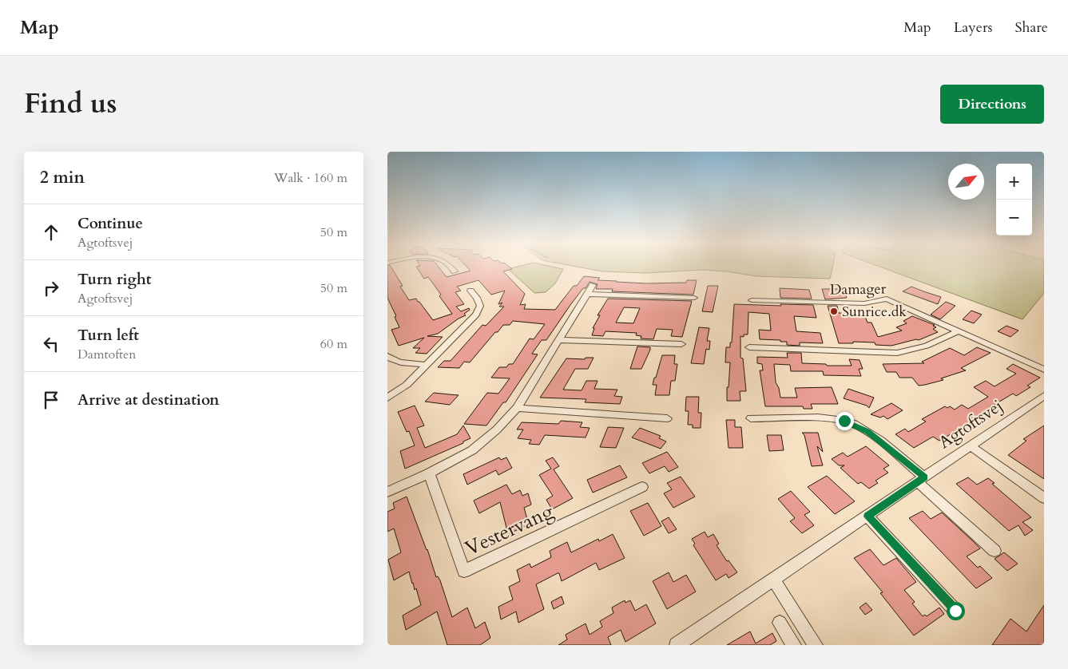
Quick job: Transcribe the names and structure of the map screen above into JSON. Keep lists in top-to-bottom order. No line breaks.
{"streets":{"street":["Damager","Agtoftsvej","Vestervang"]},"places":["Sunrice.dk"],"north":"top right","page":{"header":"Map","nav":["Map","Layers","Share"],"title":"Find us","buttons":"Directions","heading":["2 min","Walk · 160 m"],"map_buttons":["+","−"],"list":[["Continue","Agtoftsvej","50 m"],["Turn right","Agtoftsvej","50 m"],["Turn left","Damtoften","60 m"],"Arrive at destination"]}}
